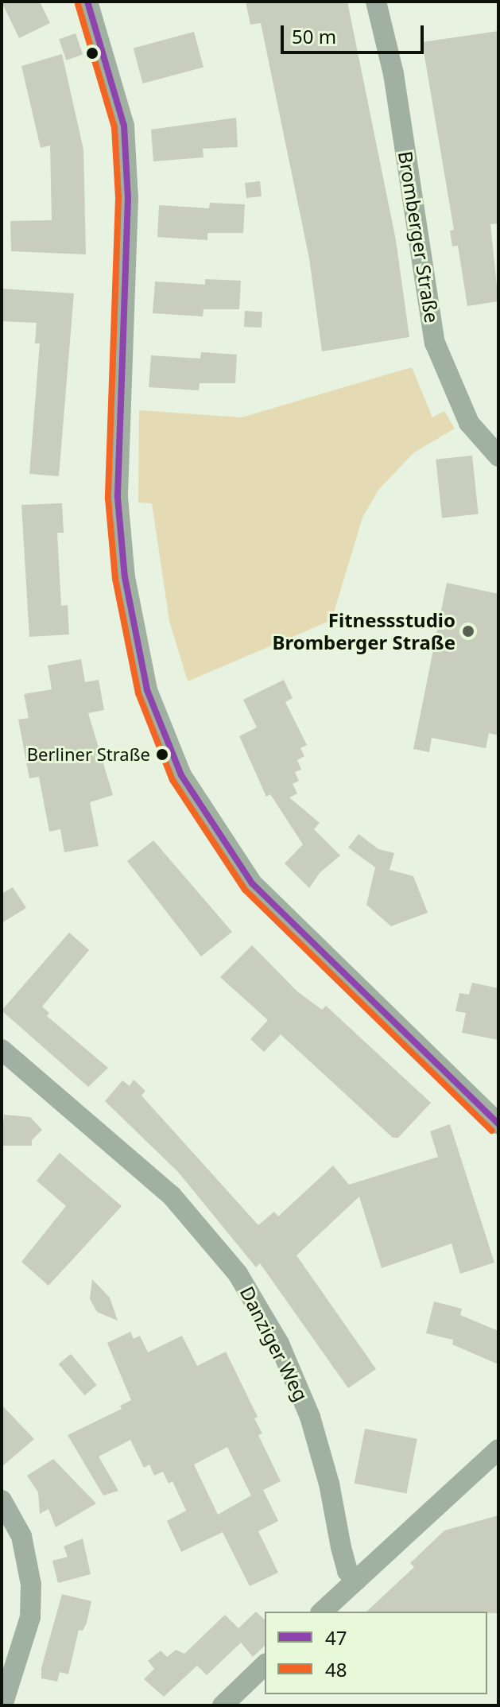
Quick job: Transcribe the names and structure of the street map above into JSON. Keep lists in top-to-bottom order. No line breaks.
{"streets":{"street":["Bromberger Straße","Danziger Weg"]},"places":["Fitnessstudio Bromberger Straße","Berliner Straße"],"lines":["transit line 47","transit line 48"],"legend":["47","48"],"scale_bar":"50 m"}
